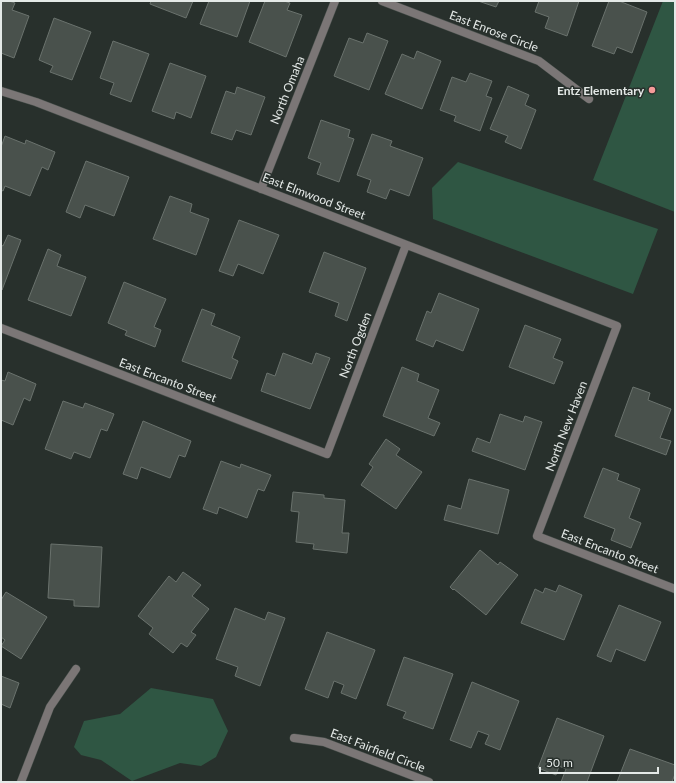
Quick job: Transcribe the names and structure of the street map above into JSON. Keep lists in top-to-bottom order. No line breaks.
{"streets":{"street":["East Enrose Circle","North Omaha","East Elmwood Street","North Ogden","East Encanto Street","North New Haven","East Fairfield Circle"]},"crossings":[["North Omaha","East Elmwood Street"],["East Elmwood Street","North Ogden"],["East Elmwood Street","North New Haven"],["North Ogden","East Encanto Street"],["East Encanto Street","North New Haven"]],"places":["Entz Elementary"],"scale_bar":"50 m"}
